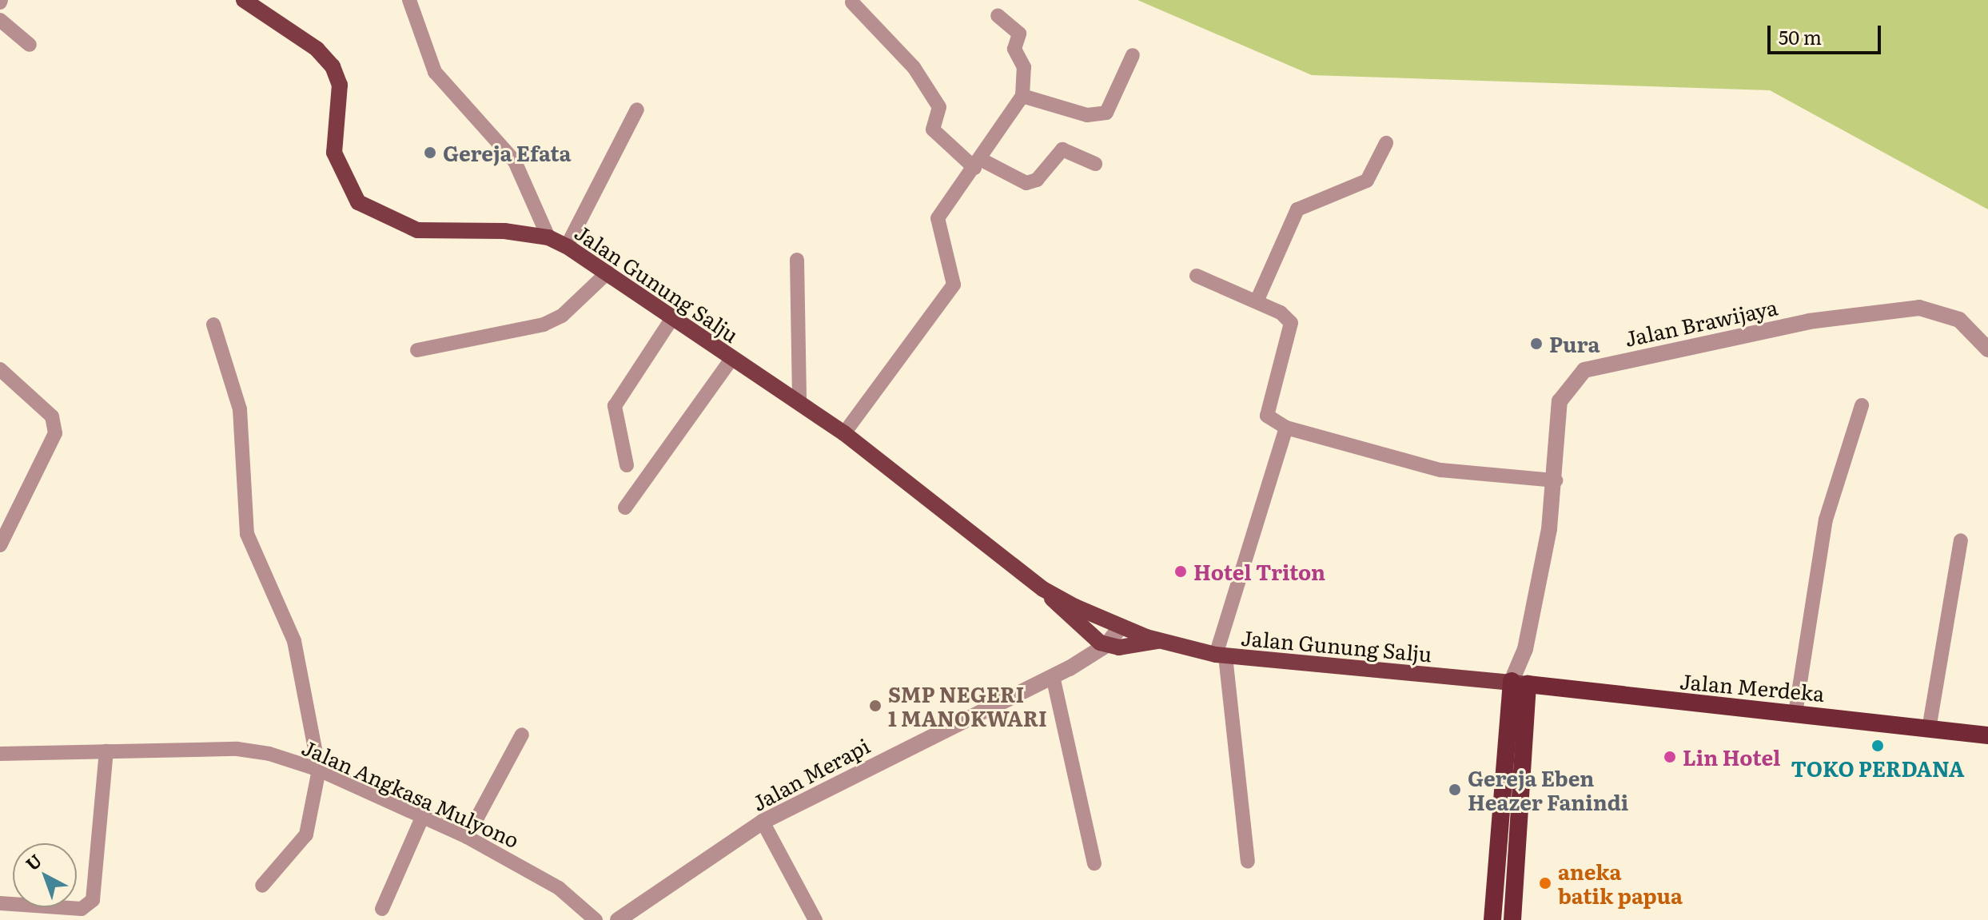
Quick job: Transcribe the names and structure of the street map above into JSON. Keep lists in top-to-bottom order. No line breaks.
{"streets":{"highway":["Jalan Merdeka"],"main road":["Jalan Gunung Salju"],"street":["Jalan Brawijaya","Jalan Merapi","Jalan Angkasa Mulyono"]},"crossings":[["Jalan Gunung Salju","Jalan Brawijaya"],["Jalan Gunung Salju","Jalan Merdeka"],["Jalan Gunung Salju","Jalan Merapi"],["Jalan Brawijaya","Jalan Merdeka"]],"places":["Gereja Efata","Pura","Hotel Triton","SMP NEGERI 1 MANOKWARI","TOKO PERDANA","Lin Hotel","Gereja Eben Heazer Fanindi","aneka batik papua"],"scale_bar":"50 m","north":"top left"}
